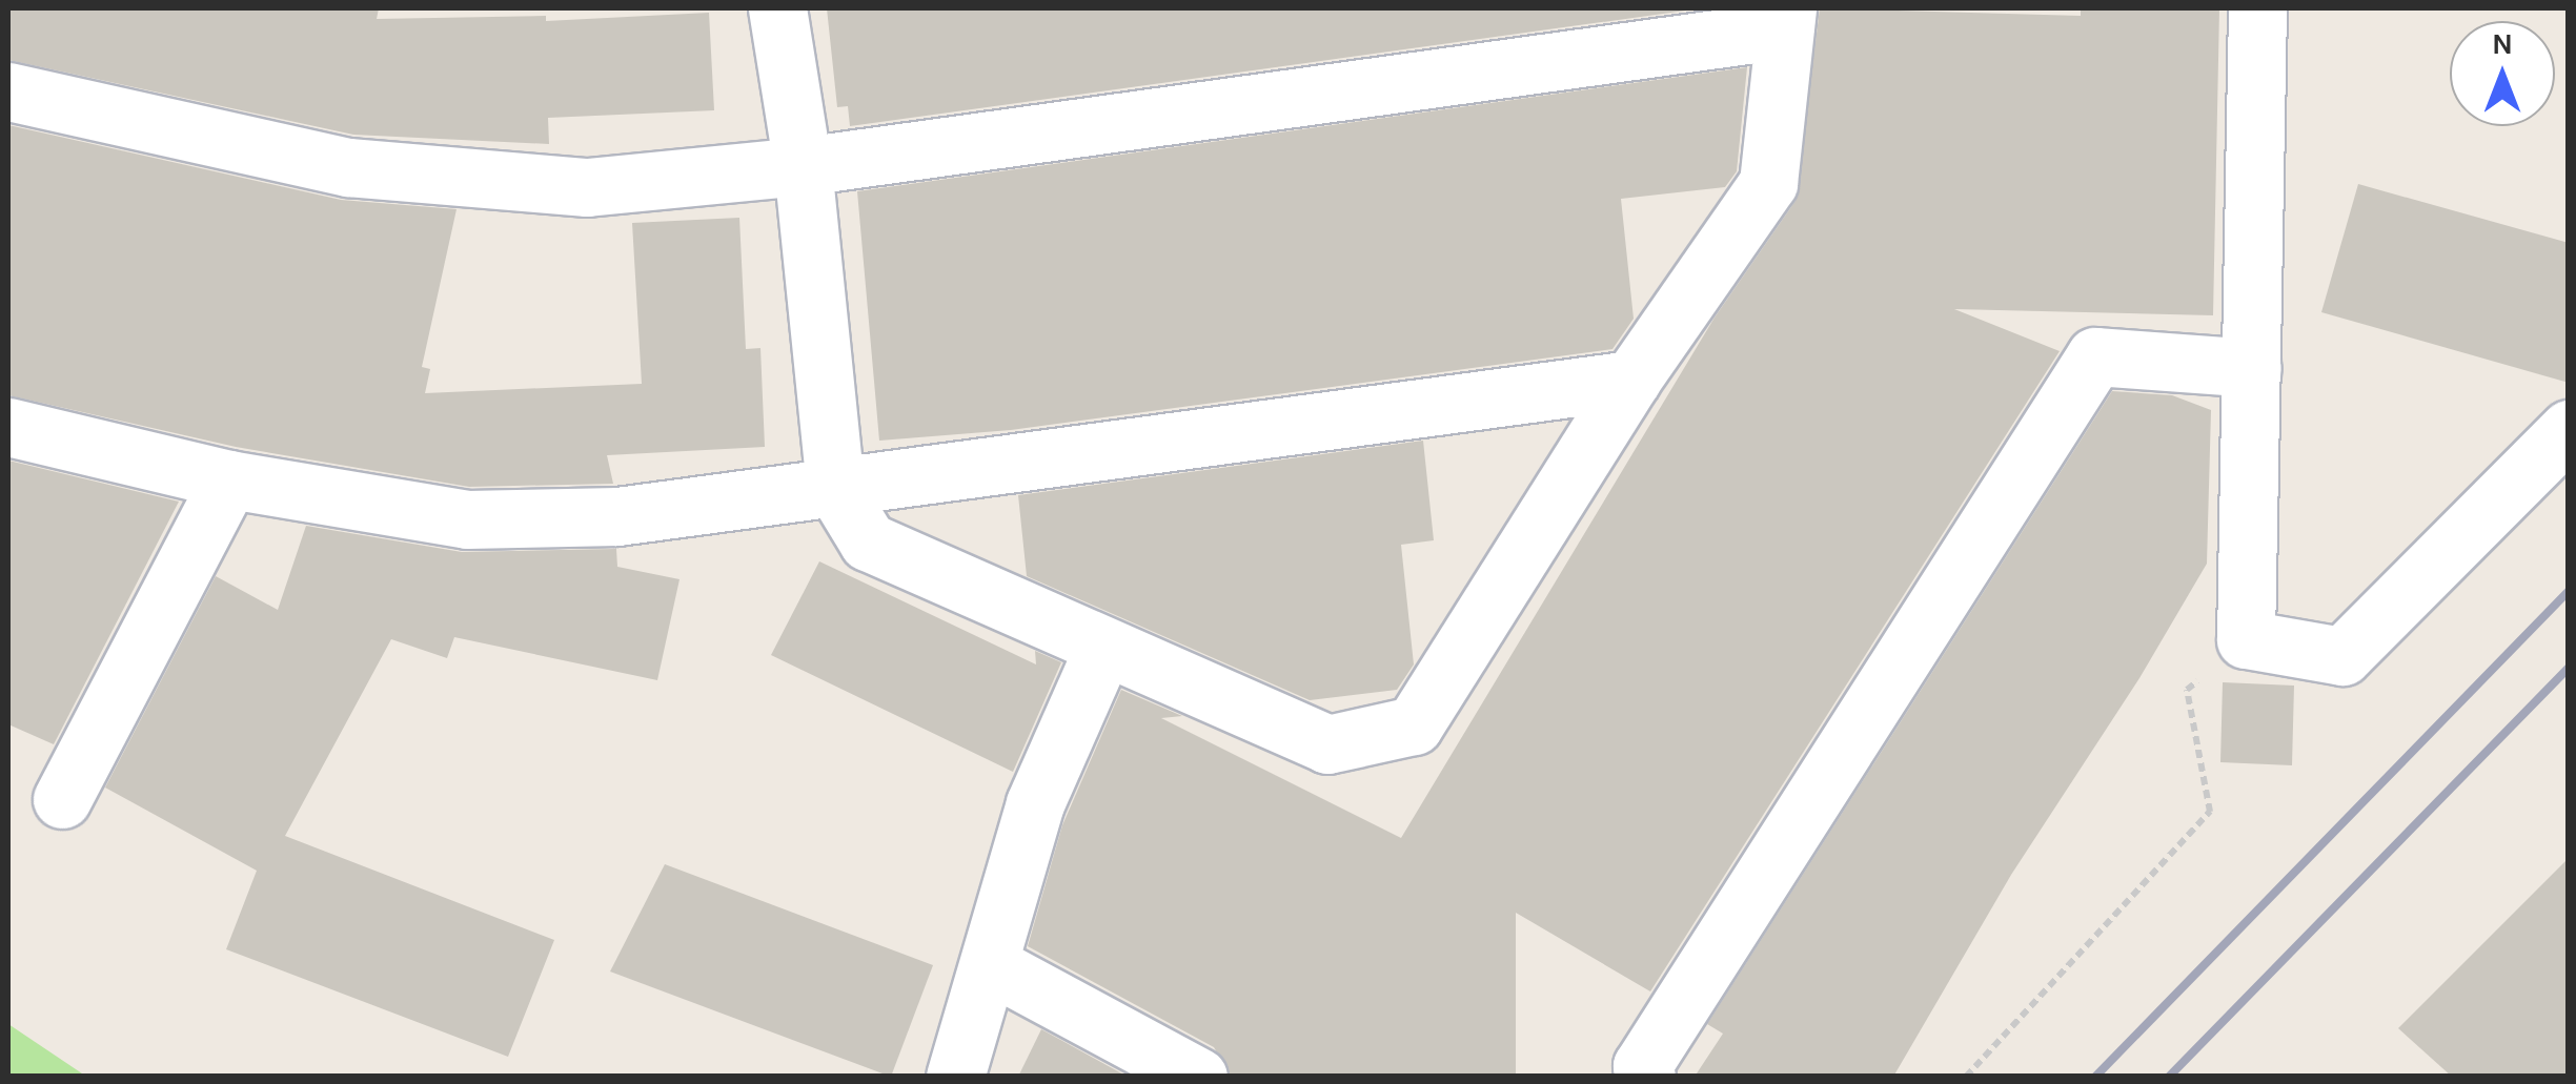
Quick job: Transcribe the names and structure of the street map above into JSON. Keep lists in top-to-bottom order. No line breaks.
{"north":"top"}
